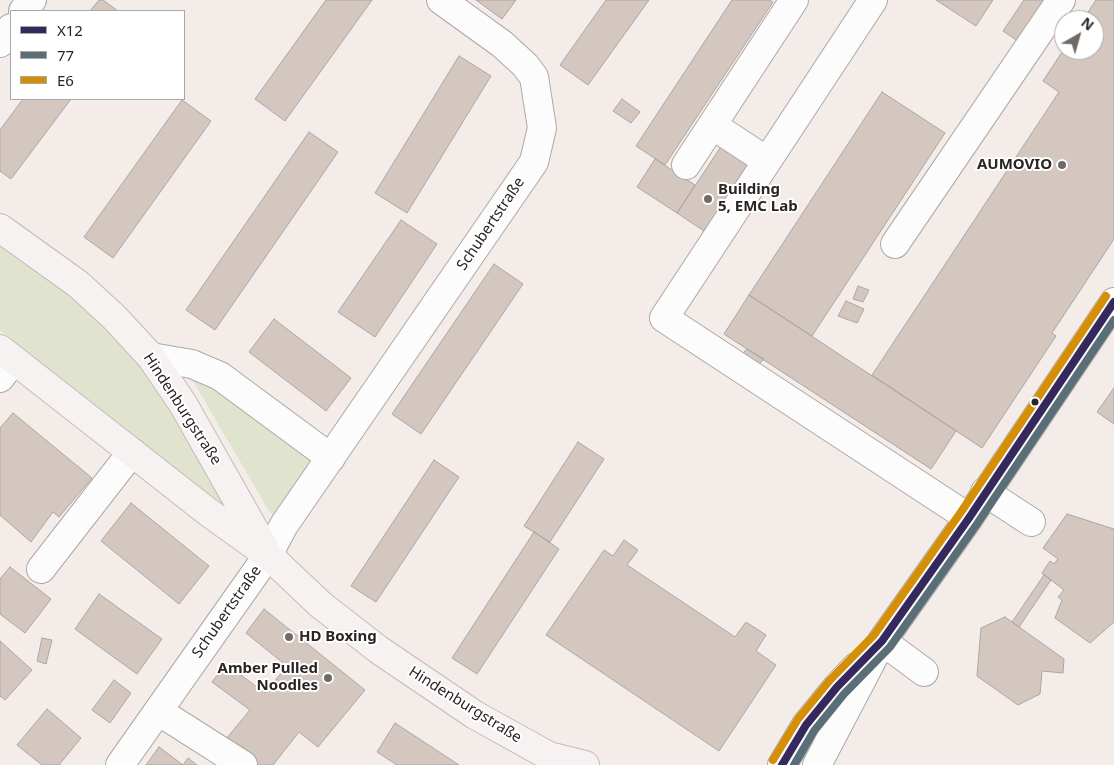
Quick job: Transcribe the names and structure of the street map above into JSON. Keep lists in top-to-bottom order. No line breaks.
{"streets":{"main road":["Hindenburgstraße"],"street":["Schubertstraße"]},"crossings":[["Schubertstraße","Hindenburgstraße"]],"places":["AUMOVIO","Building 5, EMC Lab","HD Boxing","Amber Pulled Noodles"],"lines":["transit line E6","transit line X12","transit line 77"],"legend":["X12","77","E6"],"north":"top right"}
